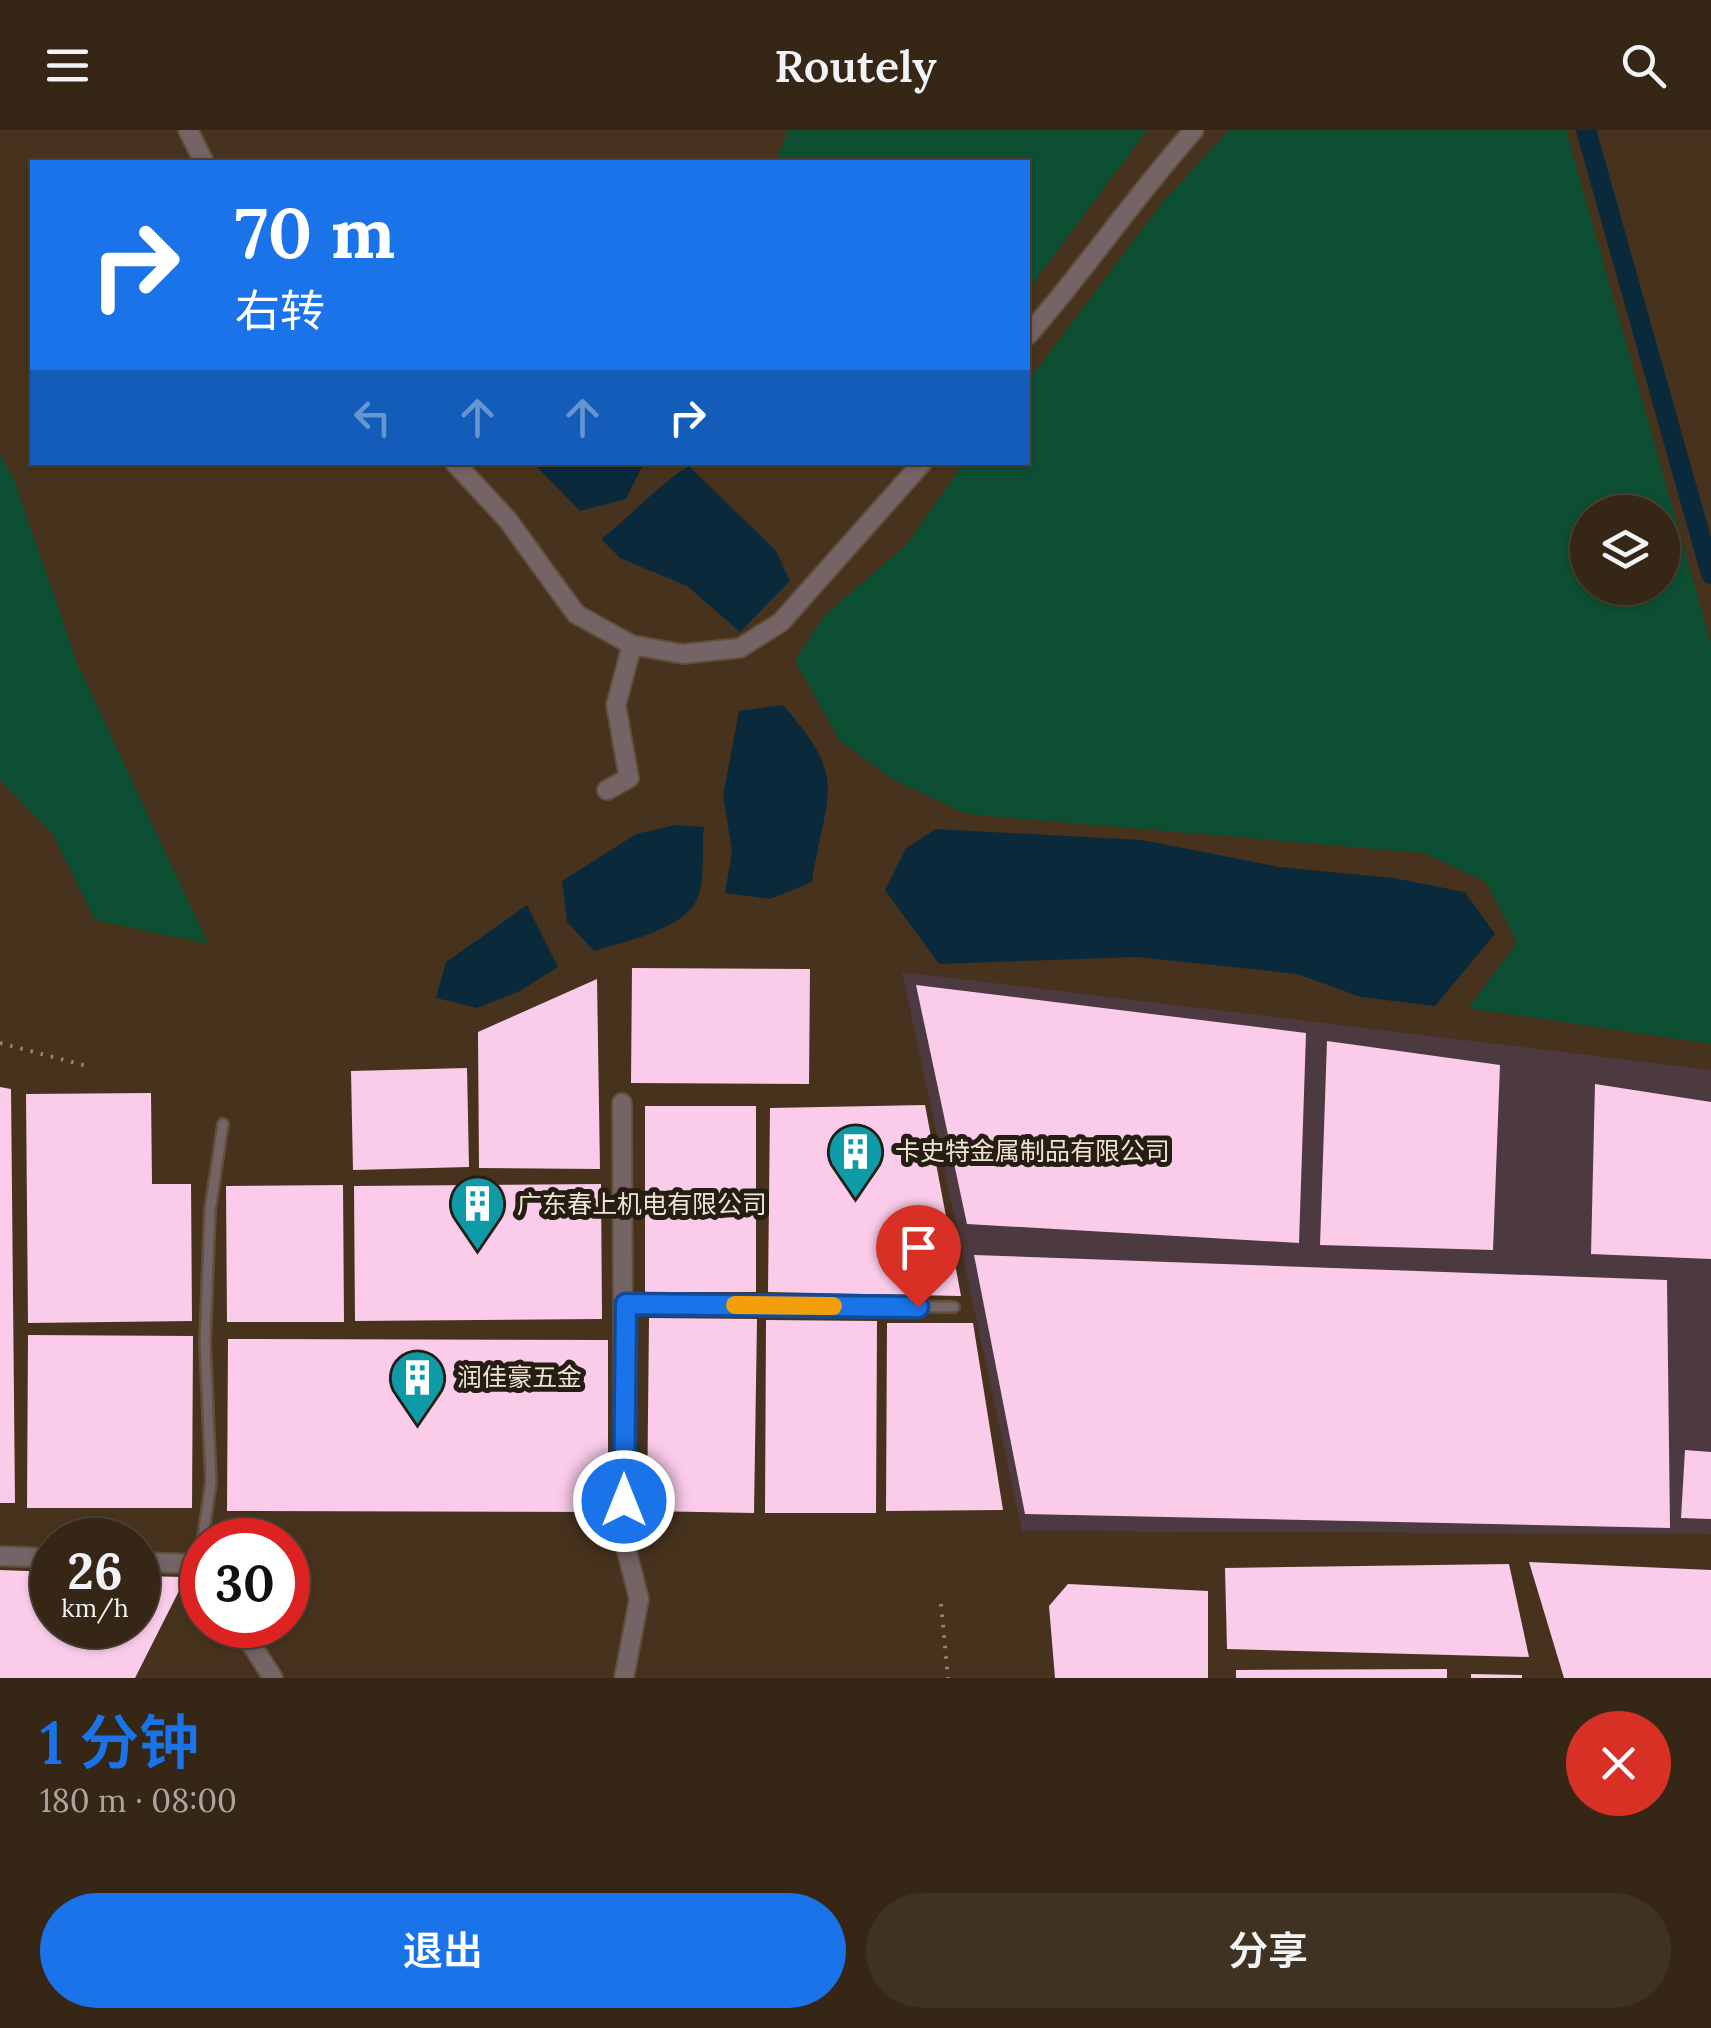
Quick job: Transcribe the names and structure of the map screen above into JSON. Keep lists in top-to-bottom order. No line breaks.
{"places":{"building":["卡史特金属制品有限公司","广东春上机电有限公司","润佳豪五金"]},"page":{"header":"Routely","turn":["70 m","右转"],"speed":"26 km/h","limit":"30","heading":["1 分钟","180 m · 08:00"],"buttons":["退出","分享"]}}
